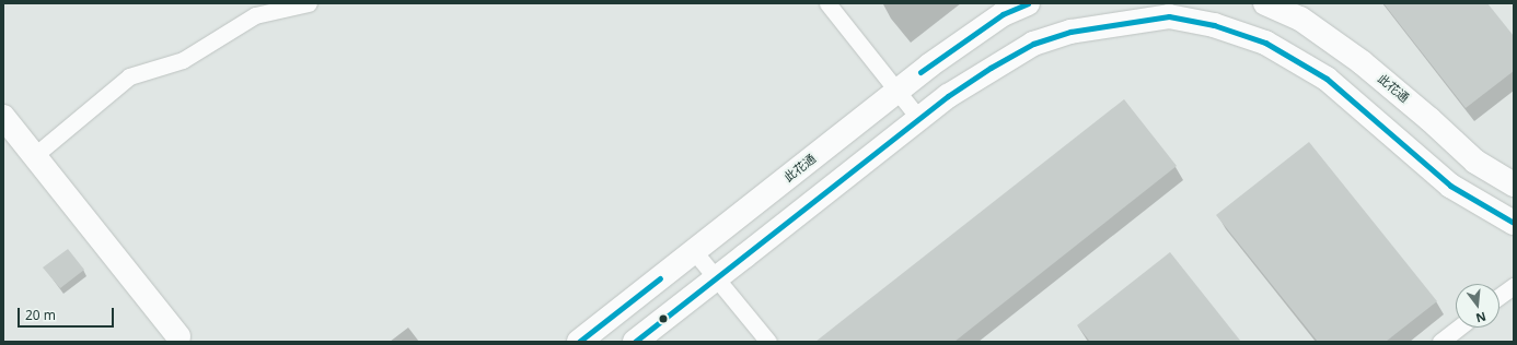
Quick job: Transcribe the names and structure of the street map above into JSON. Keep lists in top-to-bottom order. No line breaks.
{"streets":{"street":["此花通"]},"scale_bar":"20 m","north":"bottom"}
